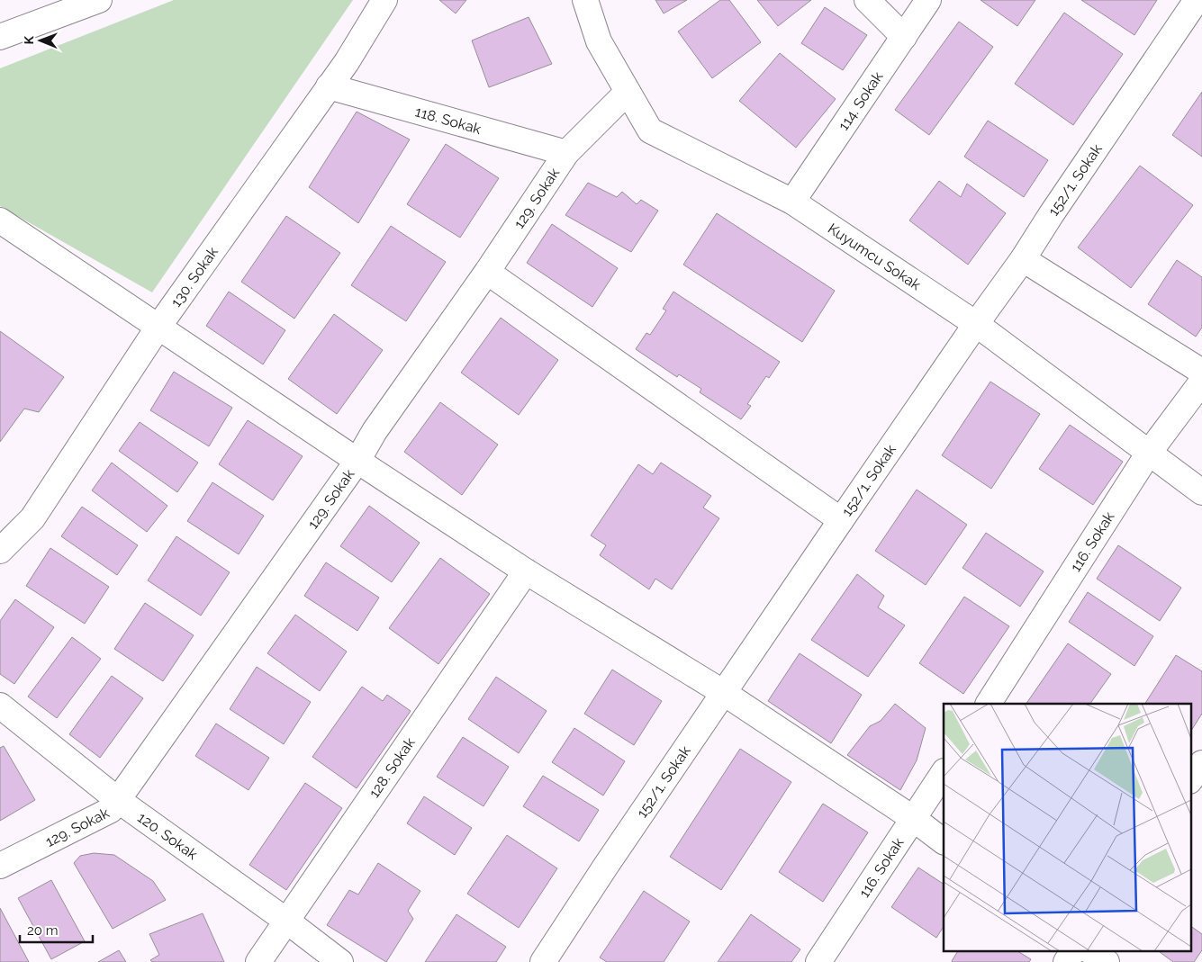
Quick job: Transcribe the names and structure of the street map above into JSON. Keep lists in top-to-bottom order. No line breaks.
{"streets":{"street":["114. Sokak","118. Sokak","152/1. Sokak","129. Sokak","Kuyumcu Sokak","130. Sokak","116. Sokak","128. Sokak","120. Sokak"]},"crossings":[["114. Sokak","Kuyumcu Sokak"],["118. Sokak","129. Sokak"],["118. Sokak","130. Sokak"],["152/1. Sokak","Kuyumcu Sokak"],["129. Sokak","Kuyumcu Sokak"],["129. Sokak","120. Sokak"],["Kuyumcu Sokak","116. Sokak"],["128. Sokak","120. Sokak"]],"scale_bar":"20 m","north":"left"}
